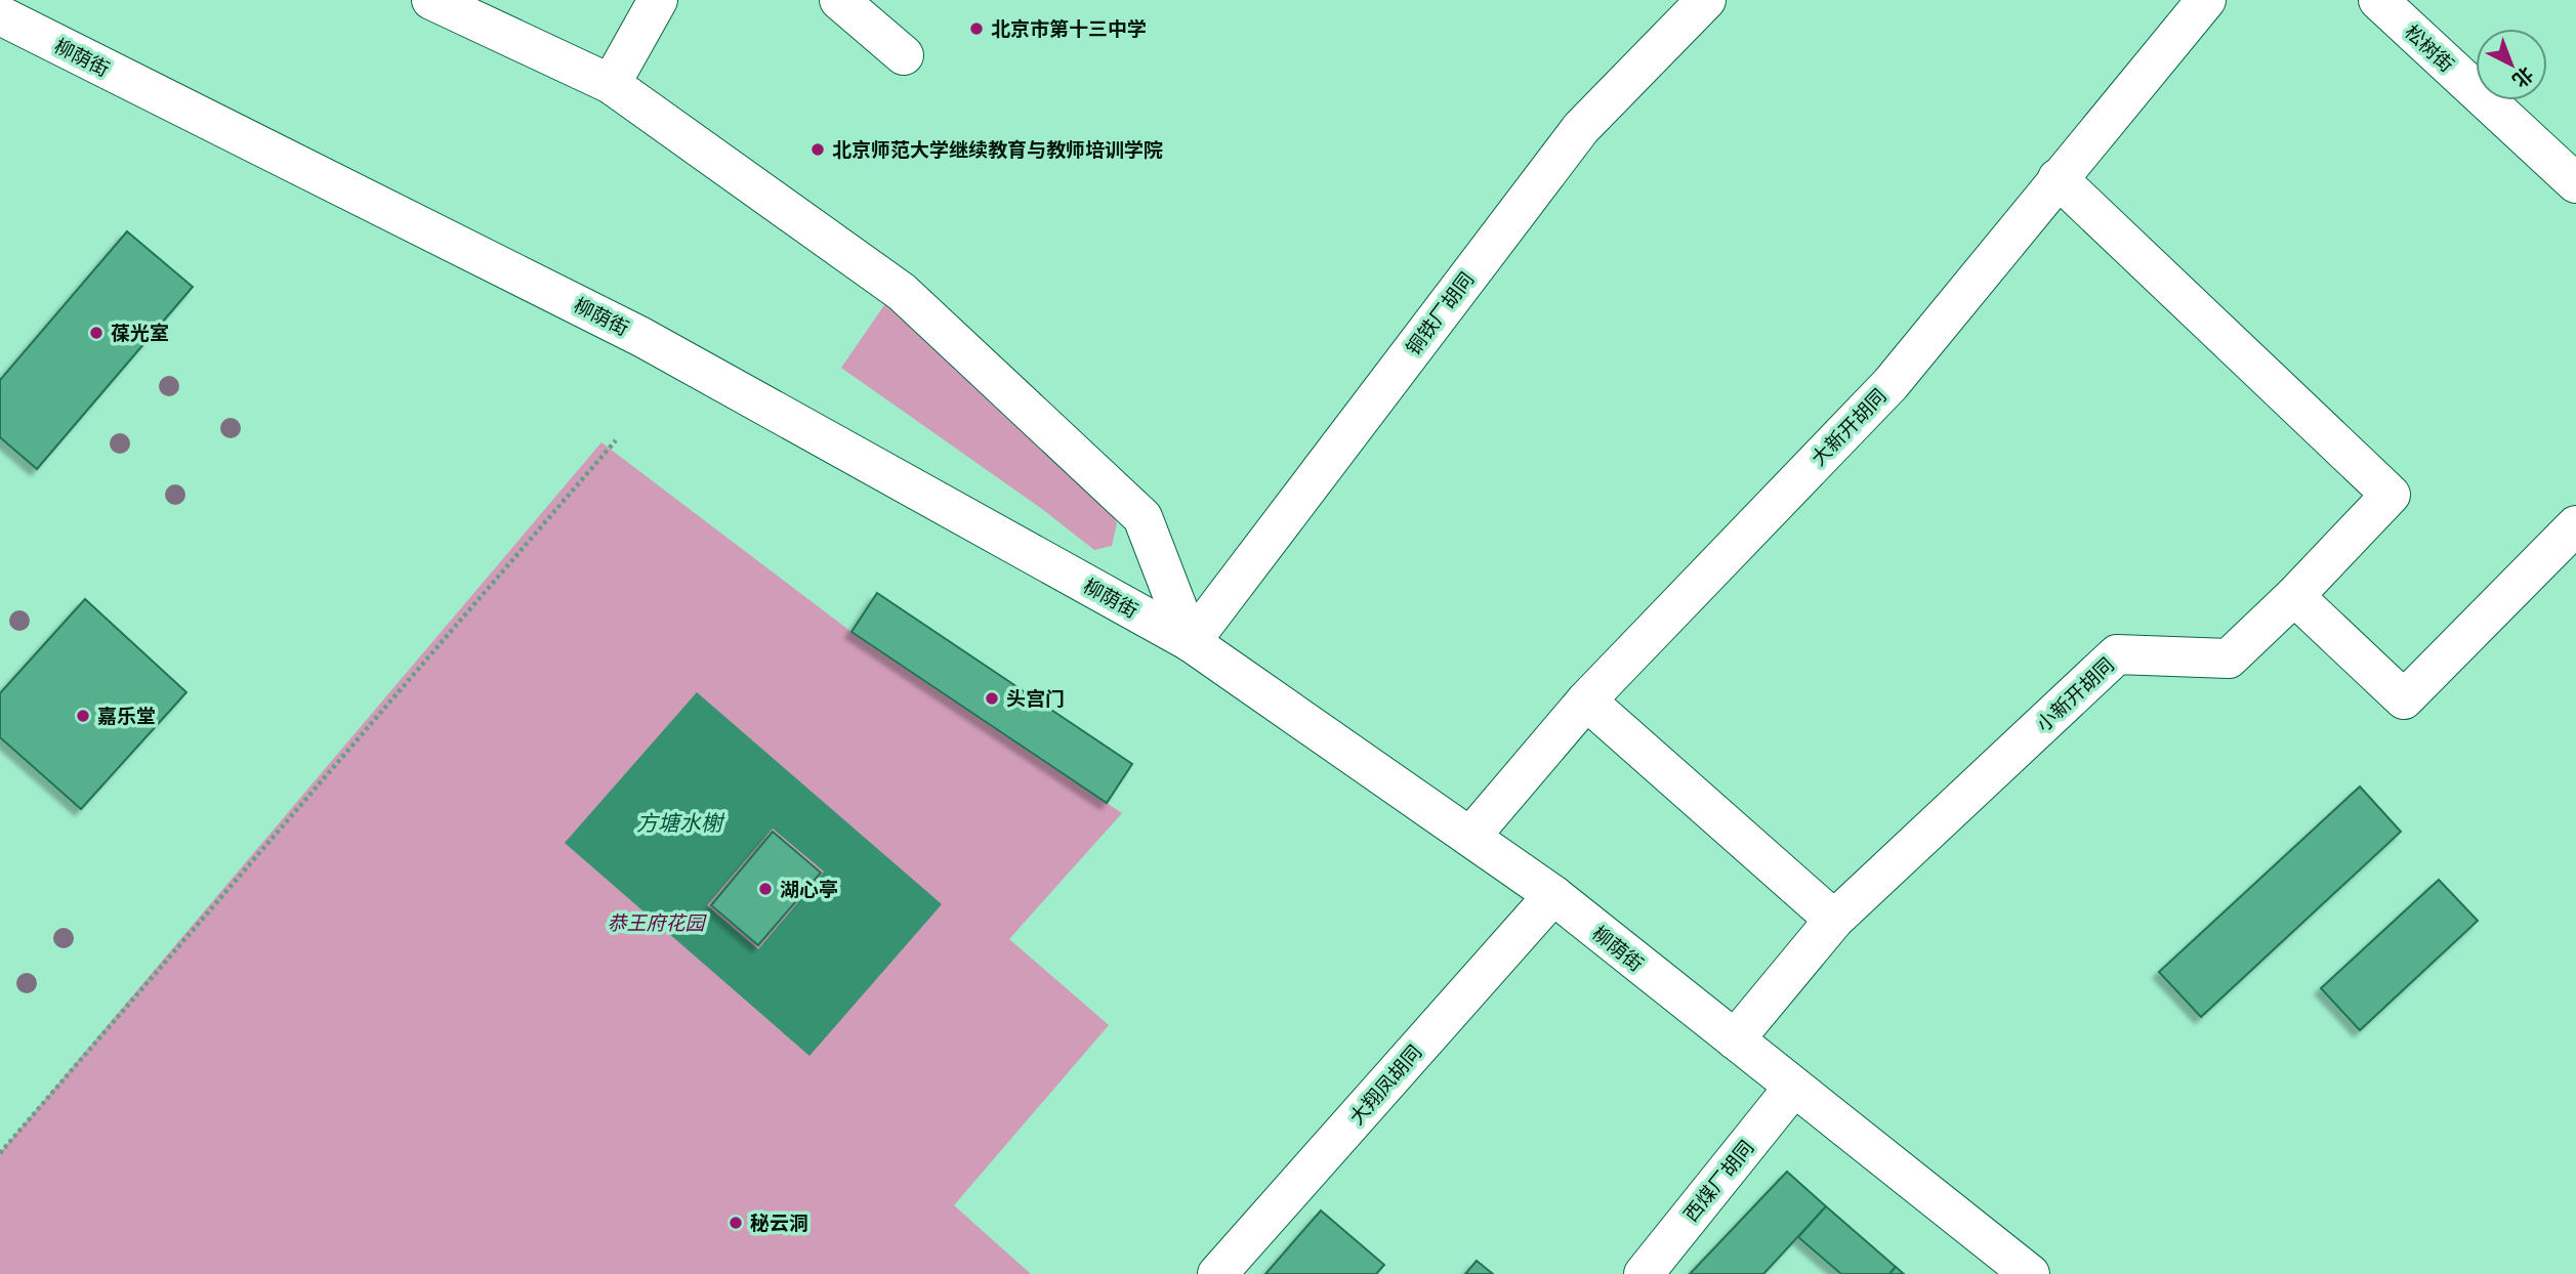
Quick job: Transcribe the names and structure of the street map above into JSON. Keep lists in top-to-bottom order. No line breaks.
{"streets":{"street":["松树街","柳荫街","铜铁厂胡同","大新开胡同","小新开胡同","大翔凤胡同","西煤厂胡同"]},"crossings":[["柳荫街","铜铁厂胡同"],["柳荫街","大新开胡同"],["柳荫街","小新开胡同"],["柳荫街","大翔凤胡同"],["柳荫街","西煤厂胡同"],["大新开胡同","小新开胡同"]],"water":["方塘水榭"],"parks":["恭王府花园"],"places":["北京市第十三中学","北京师范大学继续教育与教师培训学院","葆光室","头宫门","嘉乐堂","湖心亭","秘云洞"],"north":"bottom right"}
